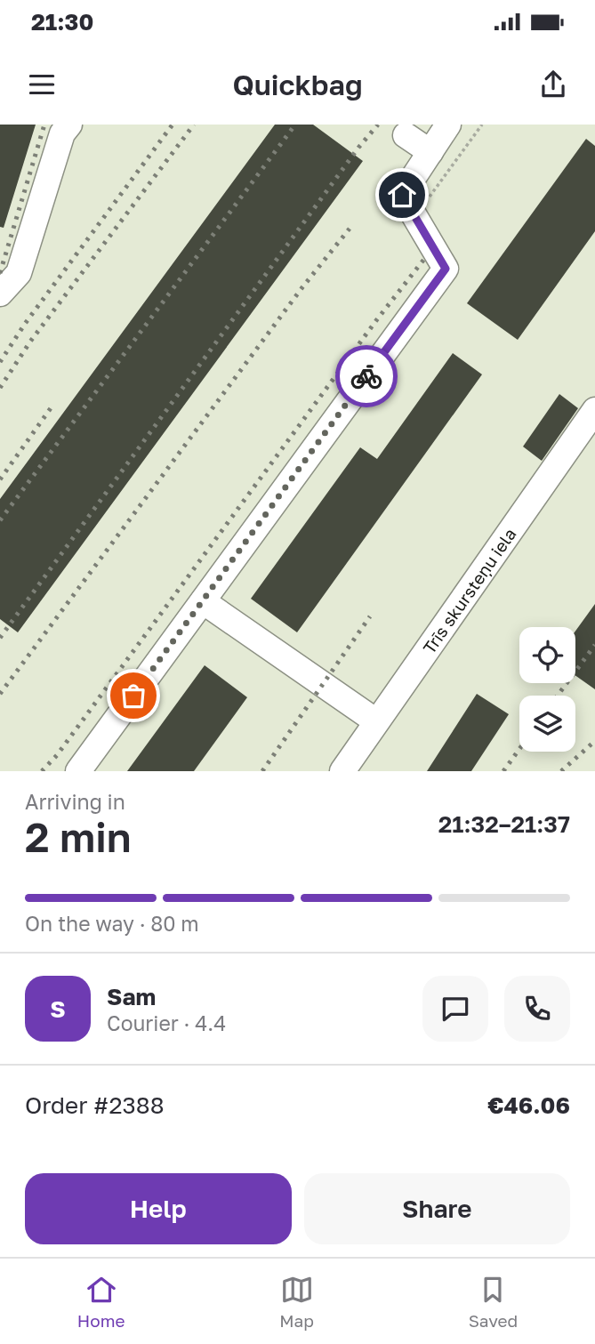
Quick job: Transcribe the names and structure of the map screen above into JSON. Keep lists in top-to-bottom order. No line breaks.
{"streets":{"street":["Trīs skursteņu iela"]},"page":{"status":"21:30","header":"Quickbag","heading":["2 min","Arriving in","21:32–21:37"],"panel":["Sam","Courier · 4.4","Order #2388","€46.06"],"bar":"On the way · 80 m","round":"S","buttons":["Help","Share"],"tabs":["Home","Map","Saved"]}}
